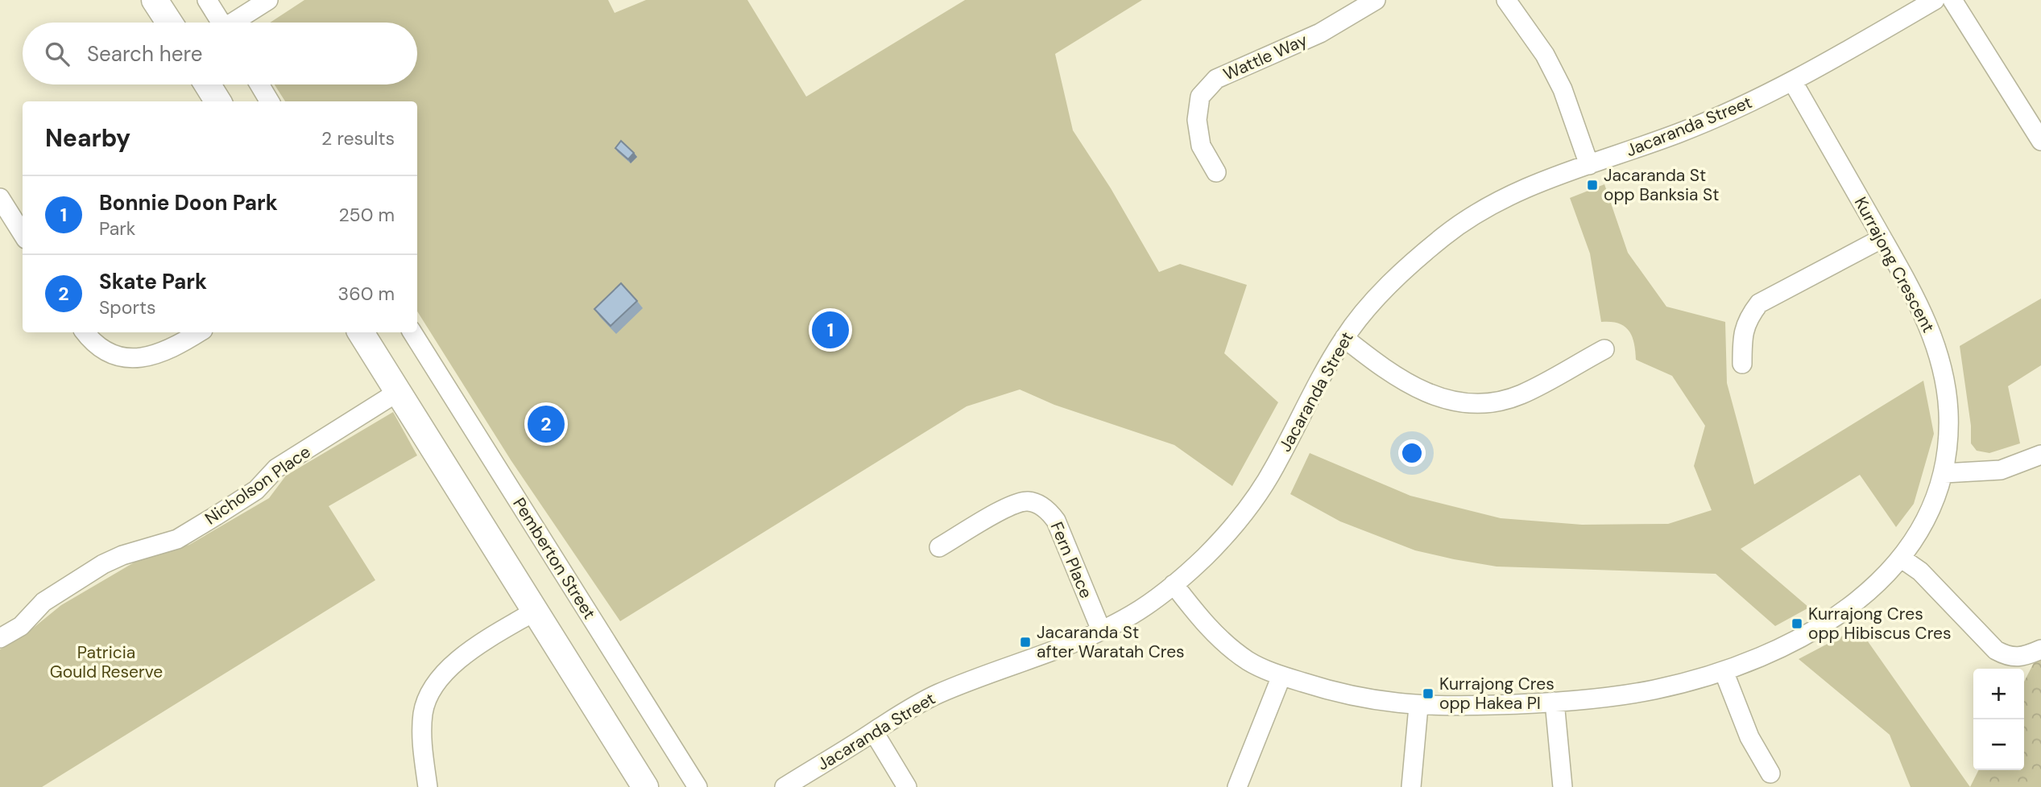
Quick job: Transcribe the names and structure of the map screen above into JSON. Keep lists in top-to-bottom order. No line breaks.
{"streets":{"street":["Wattle Way","Jacaranda Street","Kurrajong Crescent","Nicholson Place","Pemberton Street","Fern Place"]},"crossings":[["Jacaranda Street","Kurrajong Crescent"],["Jacaranda Street","Fern Place"]],"parks":["Patricia Gould Reserve"],"places":{"transit":["Jacaranda St opp Banksia St","Kurrajong Cres opp Hibiscus Cres","Jacaranda St after Waratah Cres","Kurrajong Cres opp Hakea Pl"]},"page":{"search":"Search here","heading":["Nearby","2 results"],"list":[{"mark":"1","name":"Bonnie Doon Park","note":"Park","value":"250 m"},{"mark":"2","name":"Skate Park","note":"Sports","value":"360 m"}],"pins":["1","2"],"map_buttons":["+","−"]}}
